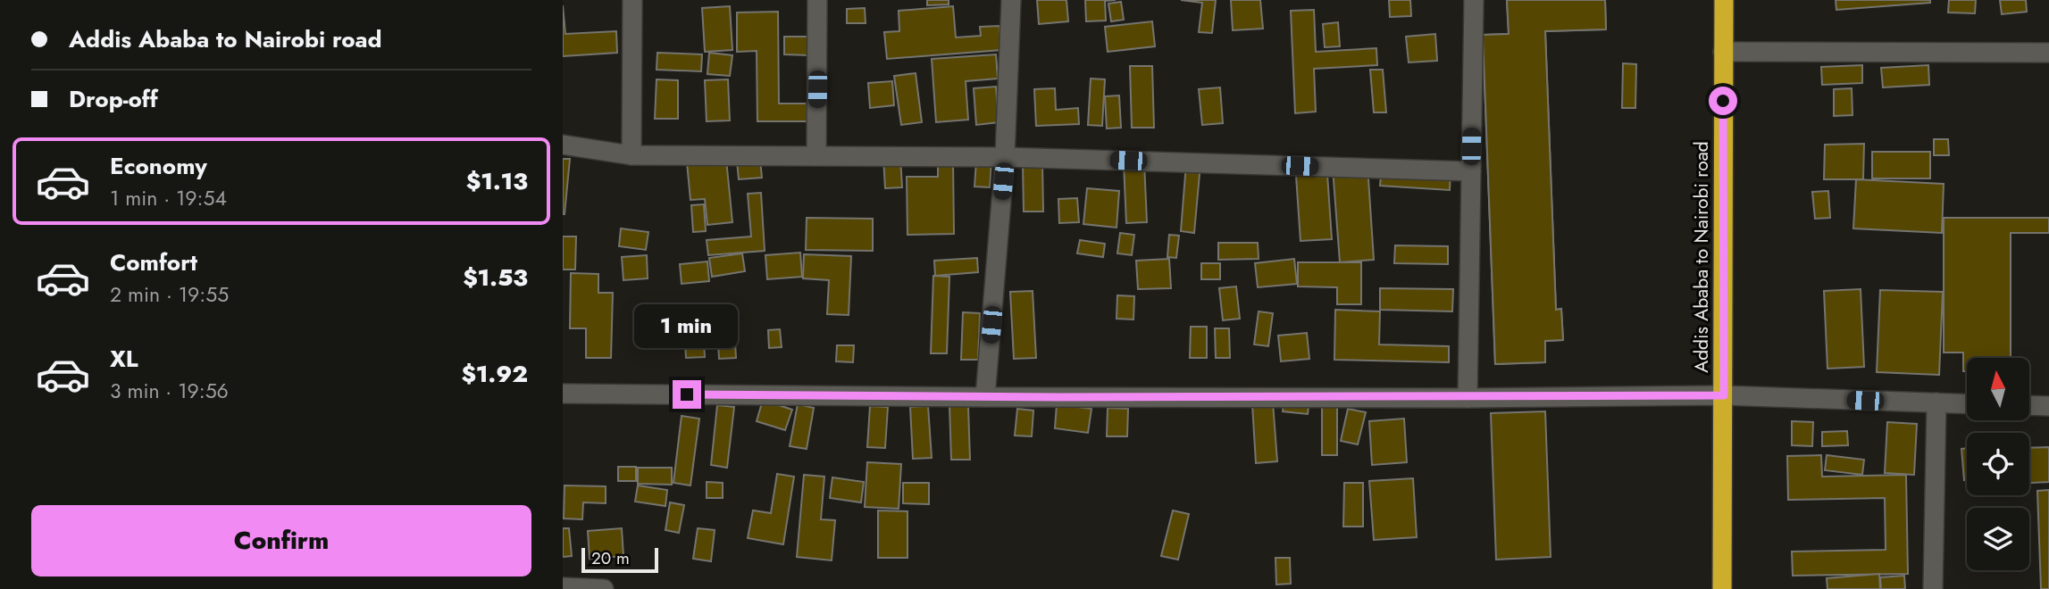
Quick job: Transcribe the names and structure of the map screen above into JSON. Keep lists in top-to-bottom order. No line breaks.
{"streets":{"highway":["Addis Ababa to Nairobi road"]},"scale_bar":"20 m","north":"top","page":{"banner":["Addis Ababa to Nairobi road","Drop-off"],"list":[{"name":"Economy","note":"1 min · 19:54","value":"$1.13"},{"name":"Comfort","note":"2 min · 19:55","value":"$1.53"},{"name":"XL","note":"3 min · 19:56","value":"$1.92"}],"bubble":"1 min","buttons":"Confirm","scale":"20 m"}}
